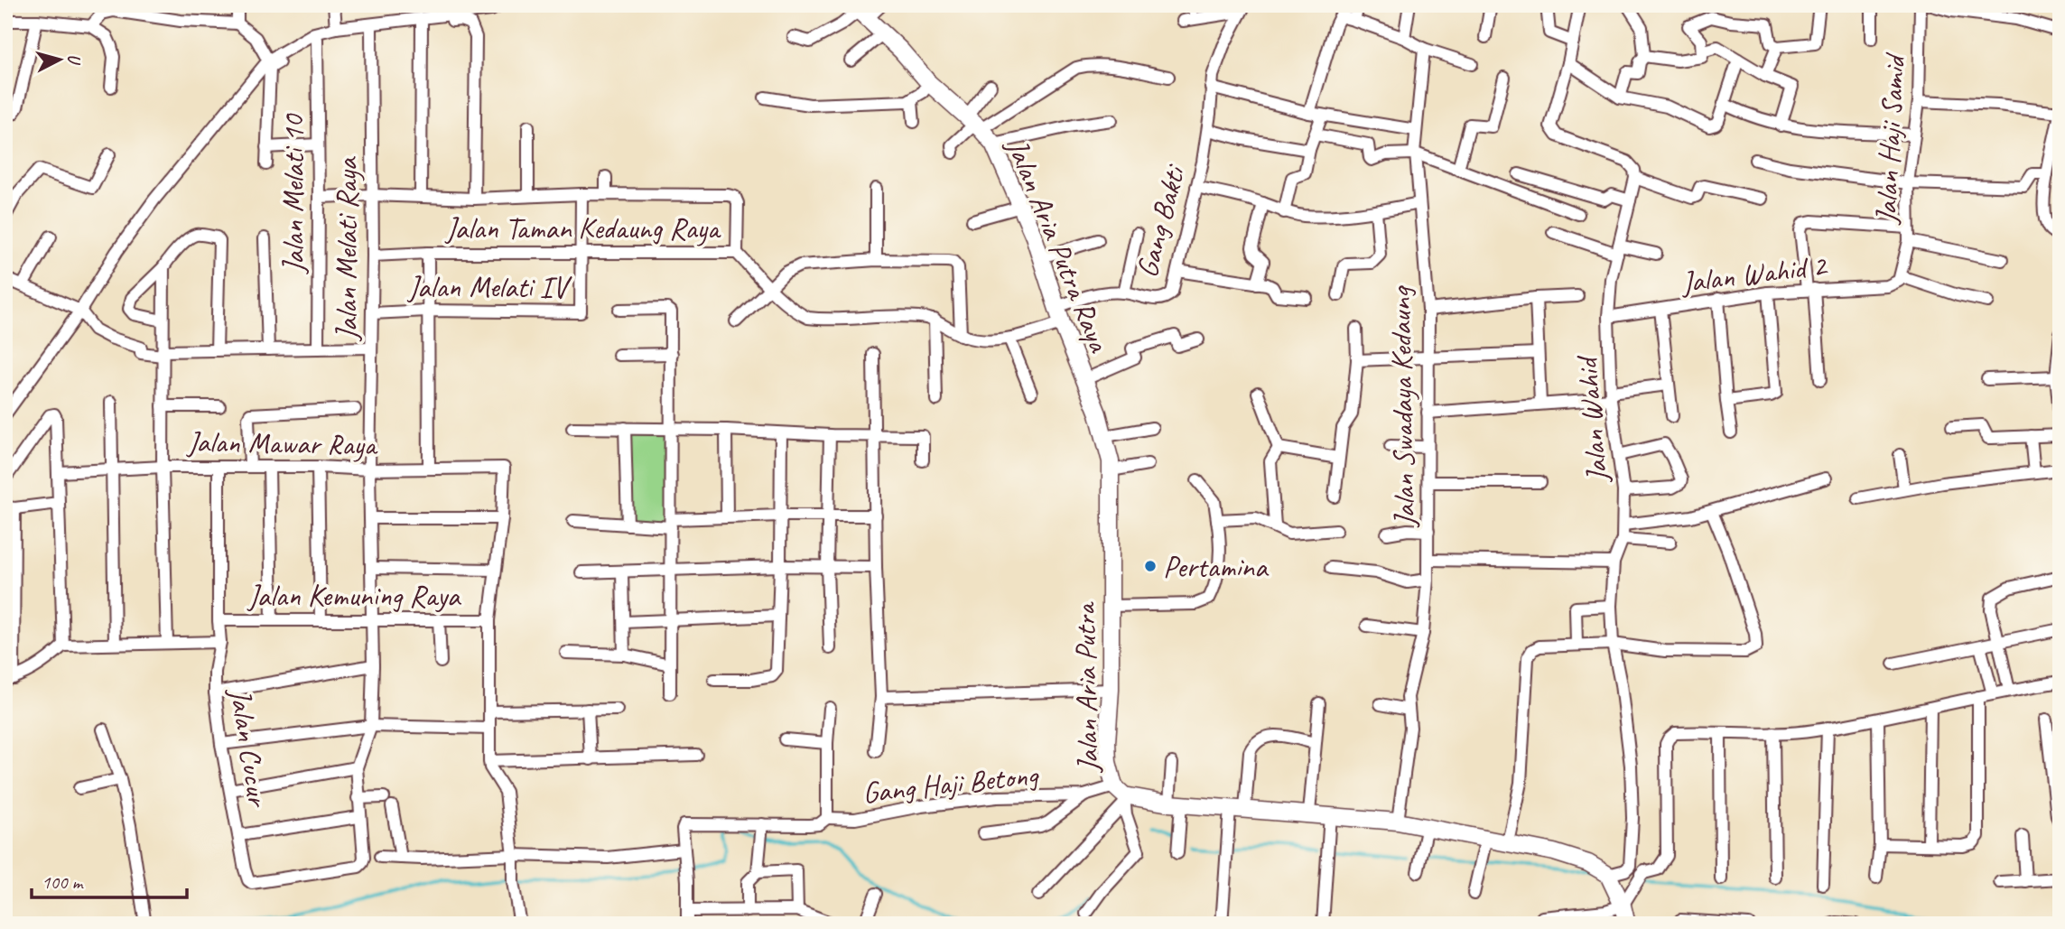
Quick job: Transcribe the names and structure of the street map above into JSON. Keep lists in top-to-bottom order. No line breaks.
{"streets":{"main road":["Jalan Aria Putra Raya","Jalan Aria Putra"],"street":["Jalan Haji Samid","Jalan Melati 10","Gang Bakti","Jalan Taman Kedaung Raya","Jalan Melati Raya","Jalan Wahid 2","Jalan Melati IV","Jalan Swadaya Kedaung","Jalan Wahid","Jalan Mawar Raya","Jalan Kemuning Raya","Jalan Cucur","Gang Haji Betong"]},"crossings":[["Jalan Haji Samid","Jalan Wahid 2"],["Gang Bakti","Jalan Aria Putra Raya"],["Jalan Taman Kedaung Raya","Jalan Aria Putra Raya"],["Jalan Taman Kedaung Raya","Jalan Melati Raya"],["Jalan Taman Kedaung Raya","Jalan Melati IV"],["Jalan Aria Putra Raya","Jalan Aria Putra"],["Jalan Melati Raya","Jalan Melati IV"],["Jalan Melati Raya","Jalan Mawar Raya"],["Jalan Melati Raya","Jalan Kemuning Raya"],["Jalan Wahid 2","Jalan Wahid"],["Jalan Swadaya Kedaung","Jalan Aria Putra"],["Jalan Wahid","Jalan Aria Putra"],["Jalan Mawar Raya","Jalan Cucur"],["Jalan Kemuning Raya","Jalan Cucur"],["Jalan Aria Putra","Gang Haji Betong"]],"places":["Pertamina"],"scale_bar":"100 m","north":"right"}
